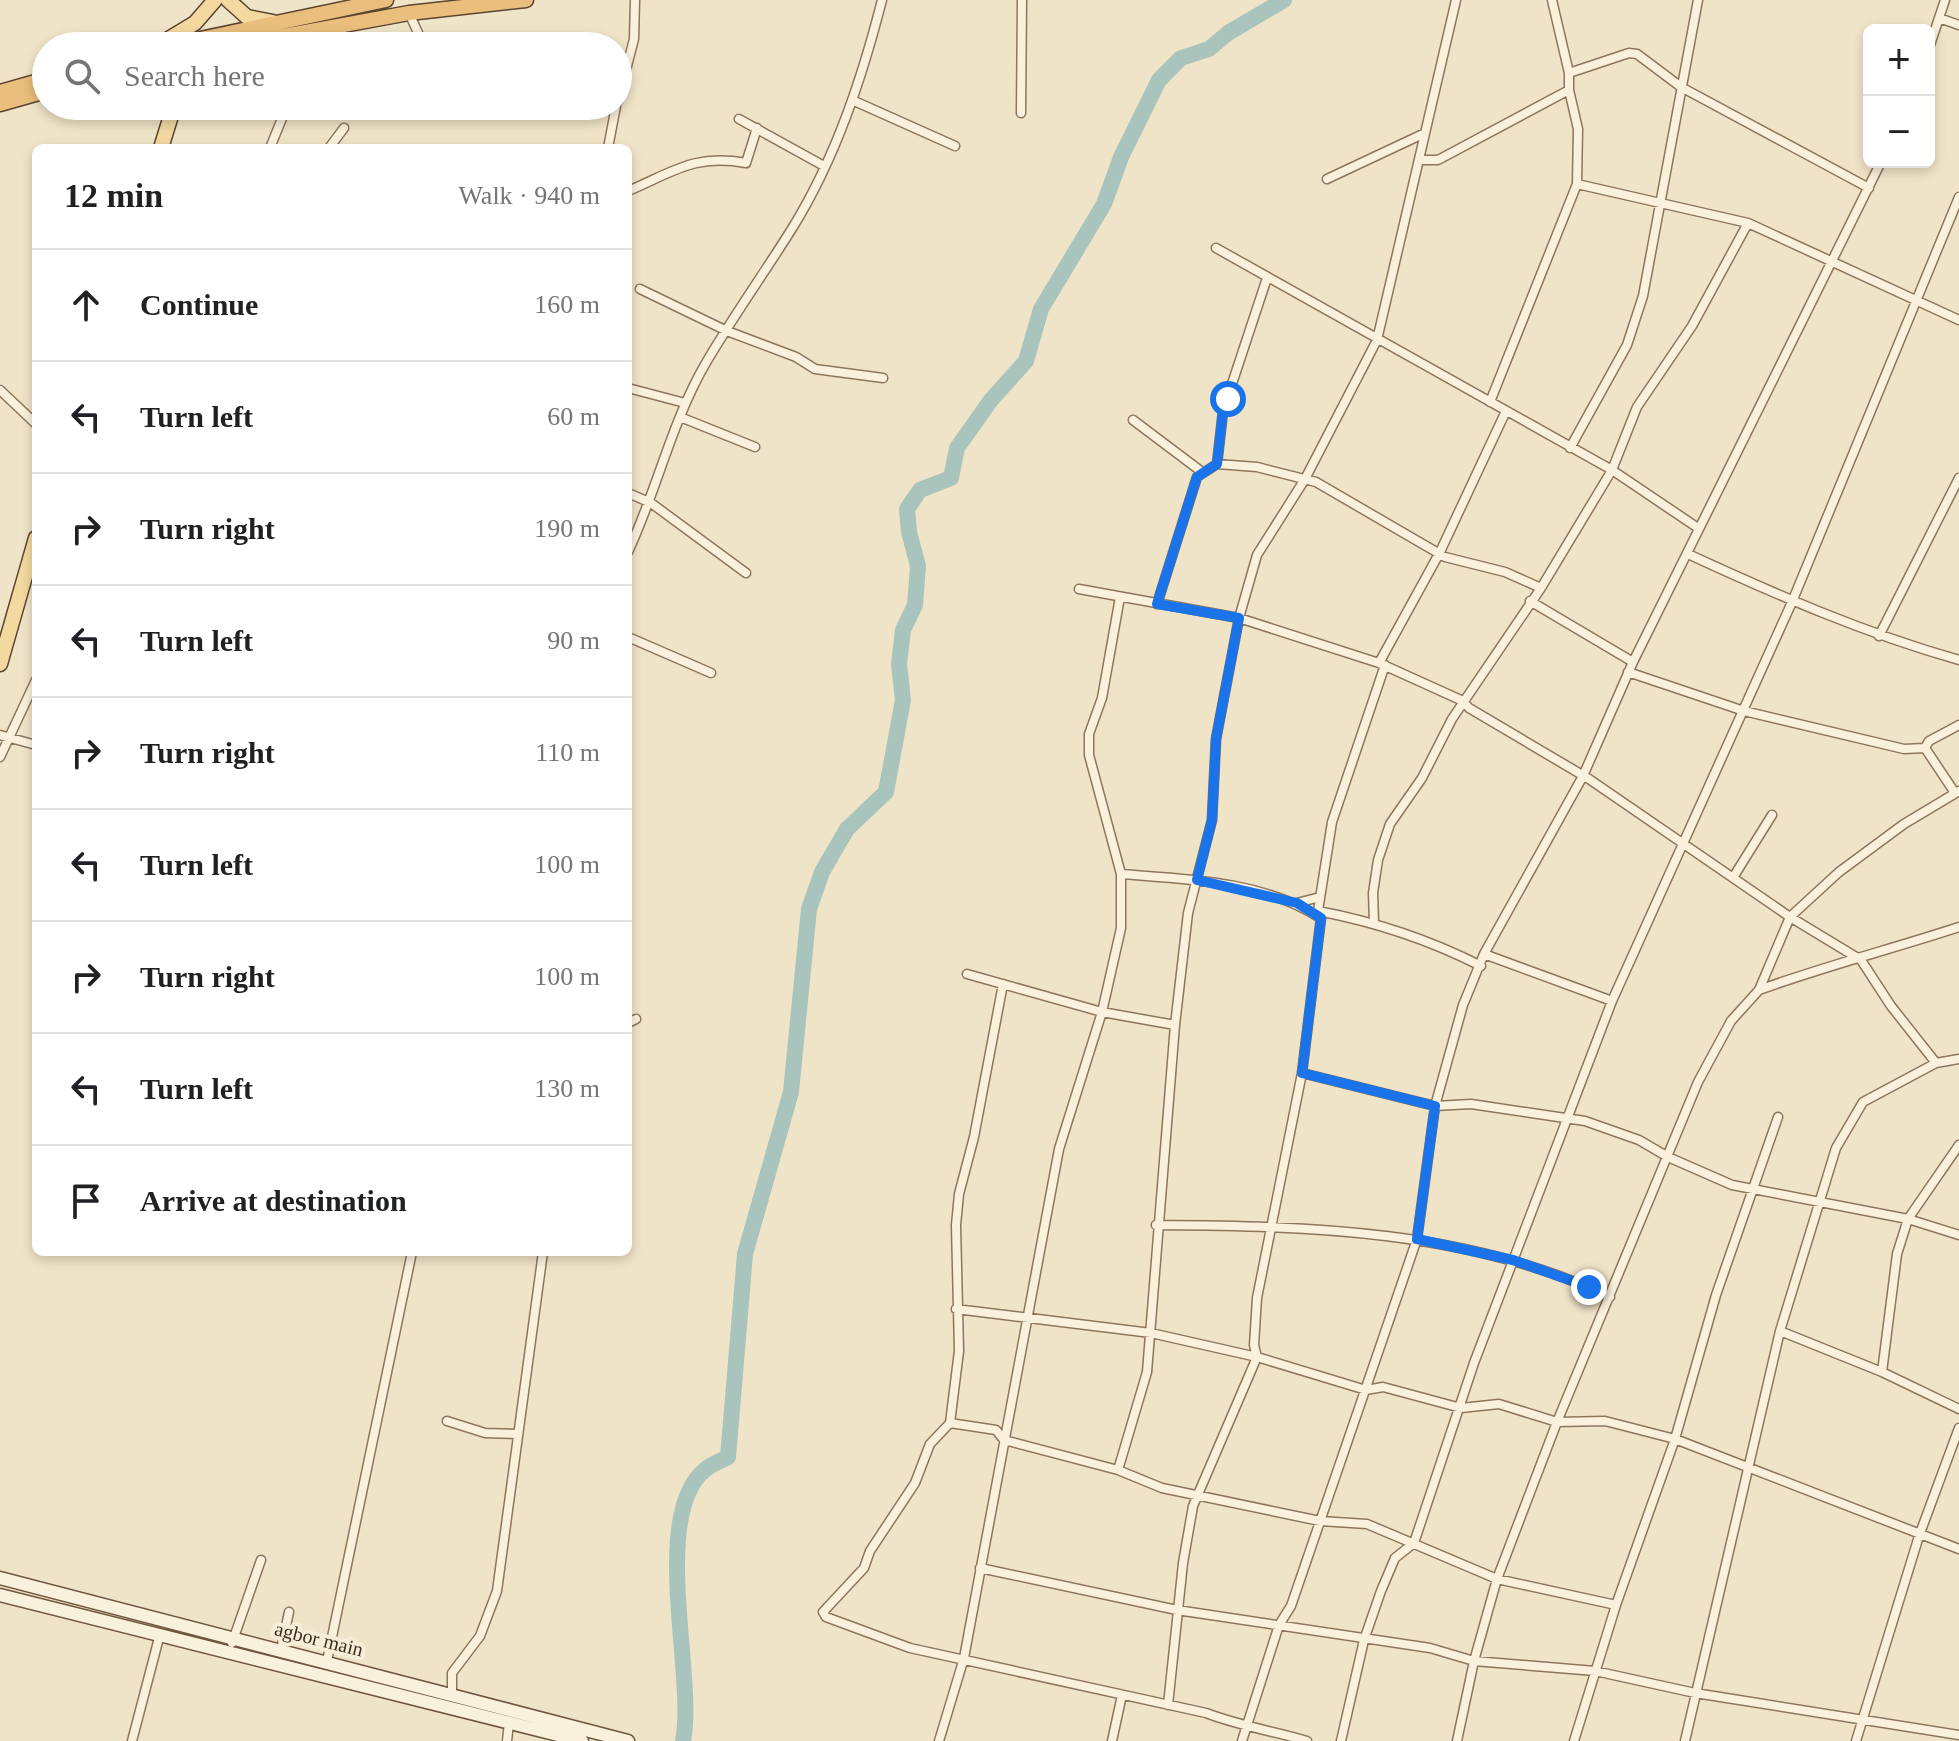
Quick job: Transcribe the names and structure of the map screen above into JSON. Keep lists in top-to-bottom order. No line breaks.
{"streets":{"main road":["agbor main"]},"page":{"map_buttons":["+","−"],"search":"Search here","heading":["12 min","Walk · 940 m"],"list":[["Continue","160 m"],["Turn left","60 m"],["Turn right","190 m"],["Turn left","90 m"],["Turn right","110 m"],["Turn left","100 m"],["Turn right","100 m"],["Turn left","130 m"],"Arrive at destination"]}}
